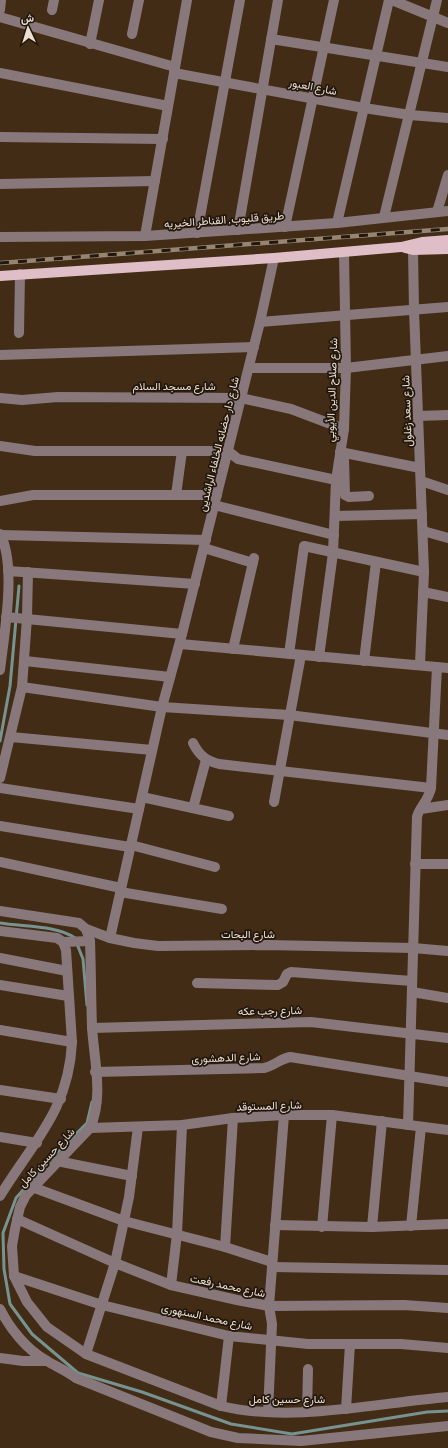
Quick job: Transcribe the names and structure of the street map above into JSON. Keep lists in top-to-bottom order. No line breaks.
{"streets":{"street":["شارع العبور","طريق قليوب, القناطر الخيريه","شارع مسجد السلام","شارع صلاح الدين الأيوبي","شارع سعد زغلول","شارع دار حضانه الخلفاء الراشدين","شارع البحات","شارع رجب عكه","شارع الدهشورى","شارع المستوقد","شارع حسين كامل","شارع محمد رفعت","شارع محمد السنهورى"]},"crossings":[["شارع مسجد السلام","شارع صلاح الدين الأيوبي"],["شارع مسجد السلام","شارع دار حضانه الخلفاء الراشدين"],["شارع دار حضانه الخلفاء الراشدين","شارع البحات"],["شارع البحات","شارع حسين كامل"],["شارع رجب عكه","شارع حسين كامل"],["شارع الدهشورى","شارع حسين كامل"],["شارع المستوقد","شارع حسين كامل"],["شارع حسين كامل","شارع محمد رفعت"],["شارع حسين كامل","شارع محمد السنهورى"]],"north":"top"}
